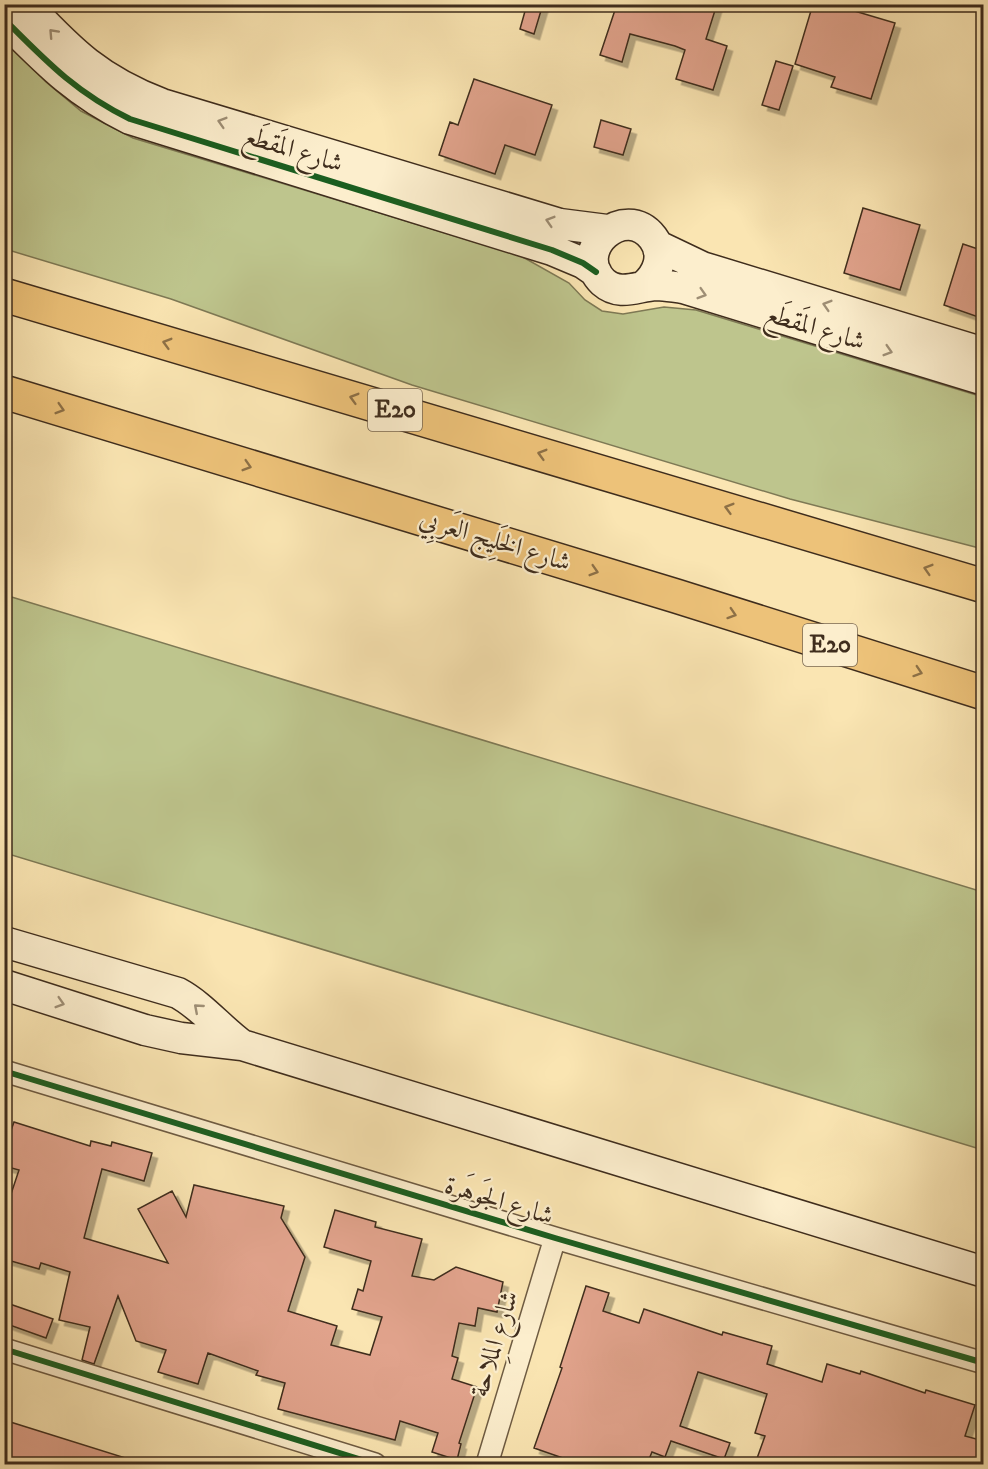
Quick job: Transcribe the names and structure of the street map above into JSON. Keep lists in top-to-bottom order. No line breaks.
{"streets":{"highway":["E20","شارع الخَلِيج العَربِي"],"street":["شارع المَقطَع","شارع الجَوهَرة","شارع المِلاحة"]},"crossings":[["شارع الجَوهَرة","شارع المِلاحة"]]}
